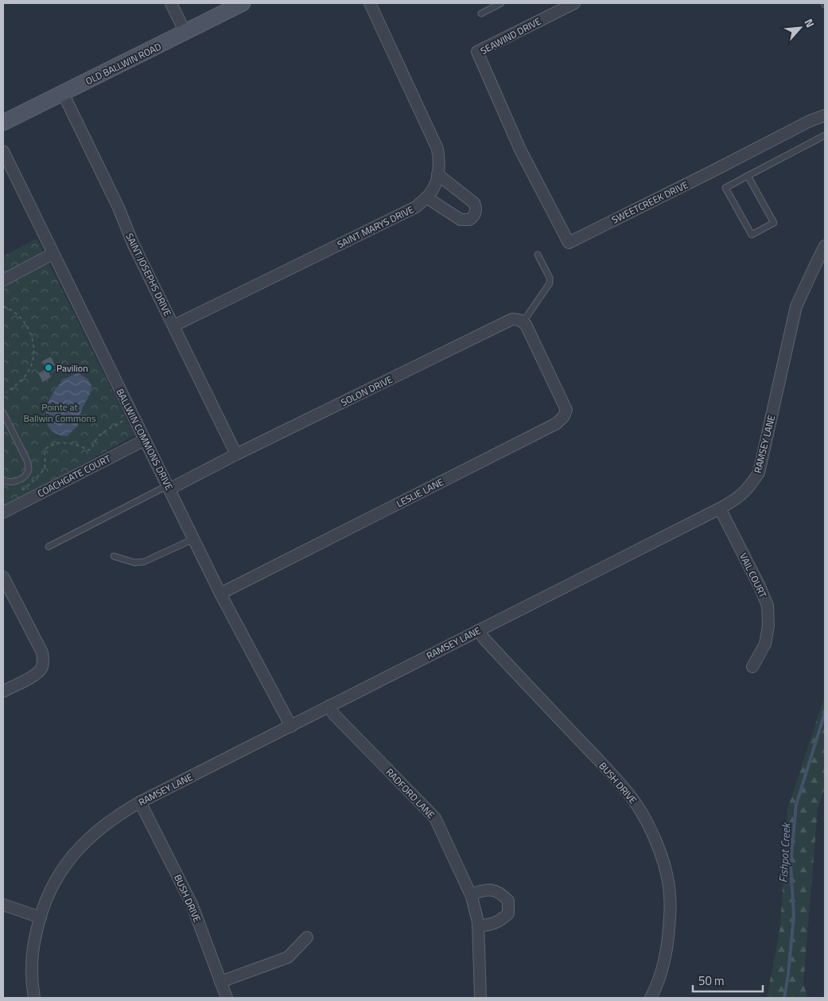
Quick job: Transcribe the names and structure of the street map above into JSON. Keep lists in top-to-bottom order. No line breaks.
{"streets":{"street":["SEAWIND DRIVE","OLD BALLWIN ROAD","SWEETCREEK DRIVE","SAINT MARYS DRIVE","SAINT JOSEPHS DRIVE","SOLON DRIVE","BALLWIN COMMONS DRIVE","RAMSEY LANE","COACHGATE COURT","LESLIE LANE","VAIL COURT","BUSH DRIVE","RADFORD LANE"]},"crossings":[["SEAWIND DRIVE","SWEETCREEK DRIVE"],["OLD BALLWIN ROAD","SAINT JOSEPHS DRIVE"],["SAINT MARYS DRIVE","SAINT JOSEPHS DRIVE"],["SAINT JOSEPHS DRIVE","SOLON DRIVE"],["SOLON DRIVE","BALLWIN COMMONS DRIVE"],["SOLON DRIVE","LESLIE LANE"],["BALLWIN COMMONS DRIVE","RAMSEY LANE"],["BALLWIN COMMONS DRIVE","COACHGATE COURT"],["BALLWIN COMMONS DRIVE","LESLIE LANE"],["RAMSEY LANE","VAIL COURT"],["RAMSEY LANE","BUSH DRIVE"],["RAMSEY LANE","RADFORD LANE"]],"water":["Fishpot Creek"],"parks":["Pointe at Ballwin Commons"],"places":["Pavilion"],"scale_bar":"50 m","north":"top right"}
